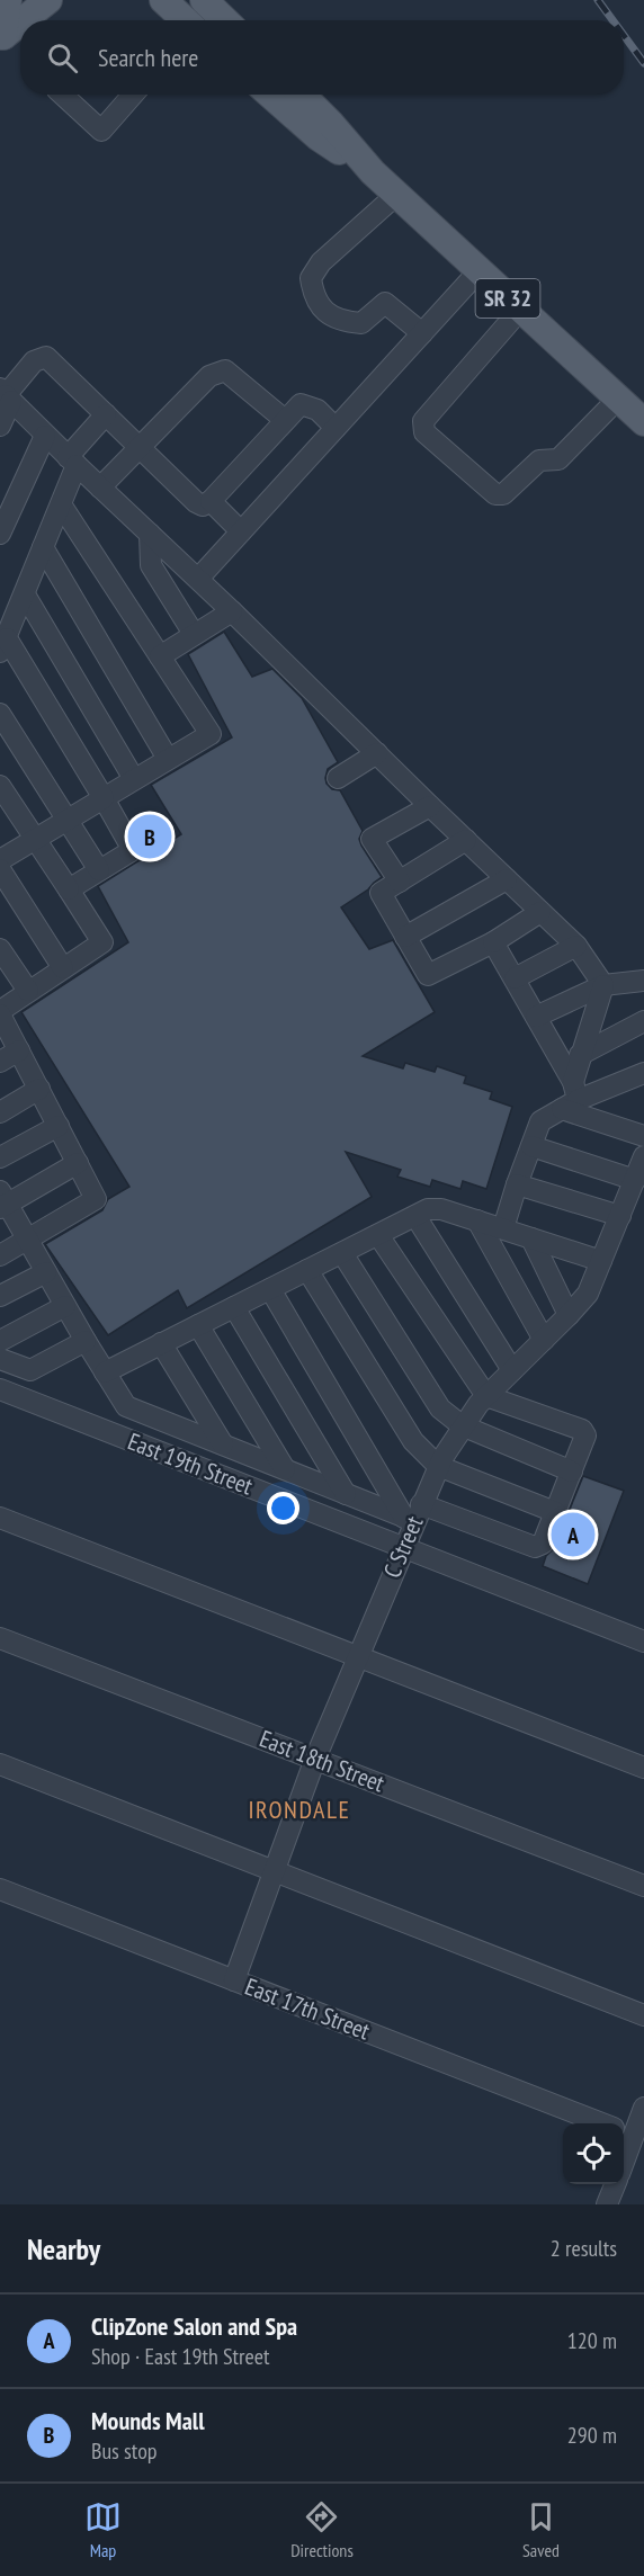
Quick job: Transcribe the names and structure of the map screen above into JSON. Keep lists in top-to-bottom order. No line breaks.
{"streets":{"main road":["SR 32"],"street":["East 19th Street","C Street","East 18th Street","East 17th Street"]},"crossings":[["East 19th Street","C Street"],["C Street","East 18th Street"],["C Street","East 17th Street"]],"districts":["IRONDALE"],"page":{"search":"Search here","pins":["B","A"],"heading":["Nearby","2 results"],"list":[{"mark":"A","name":"ClipZone Salon and Spa","note":"Shop · East 19th Street","value":"120 m"},{"mark":"B","name":"Mounds Mall","note":"Bus stop","value":"290 m"}],"nav":["Map","Directions","Saved"]}}
